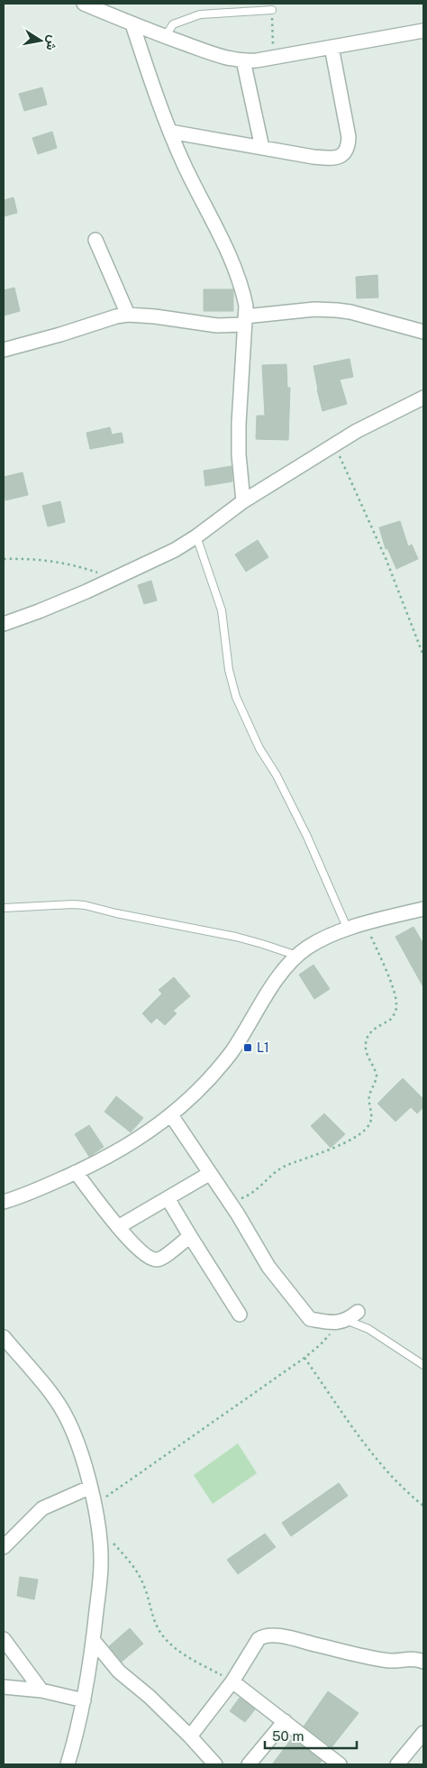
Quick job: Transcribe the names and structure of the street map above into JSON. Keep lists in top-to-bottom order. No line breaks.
{"places":{"transit":["L1"]},"scale_bar":"50 m","north":"right"}
